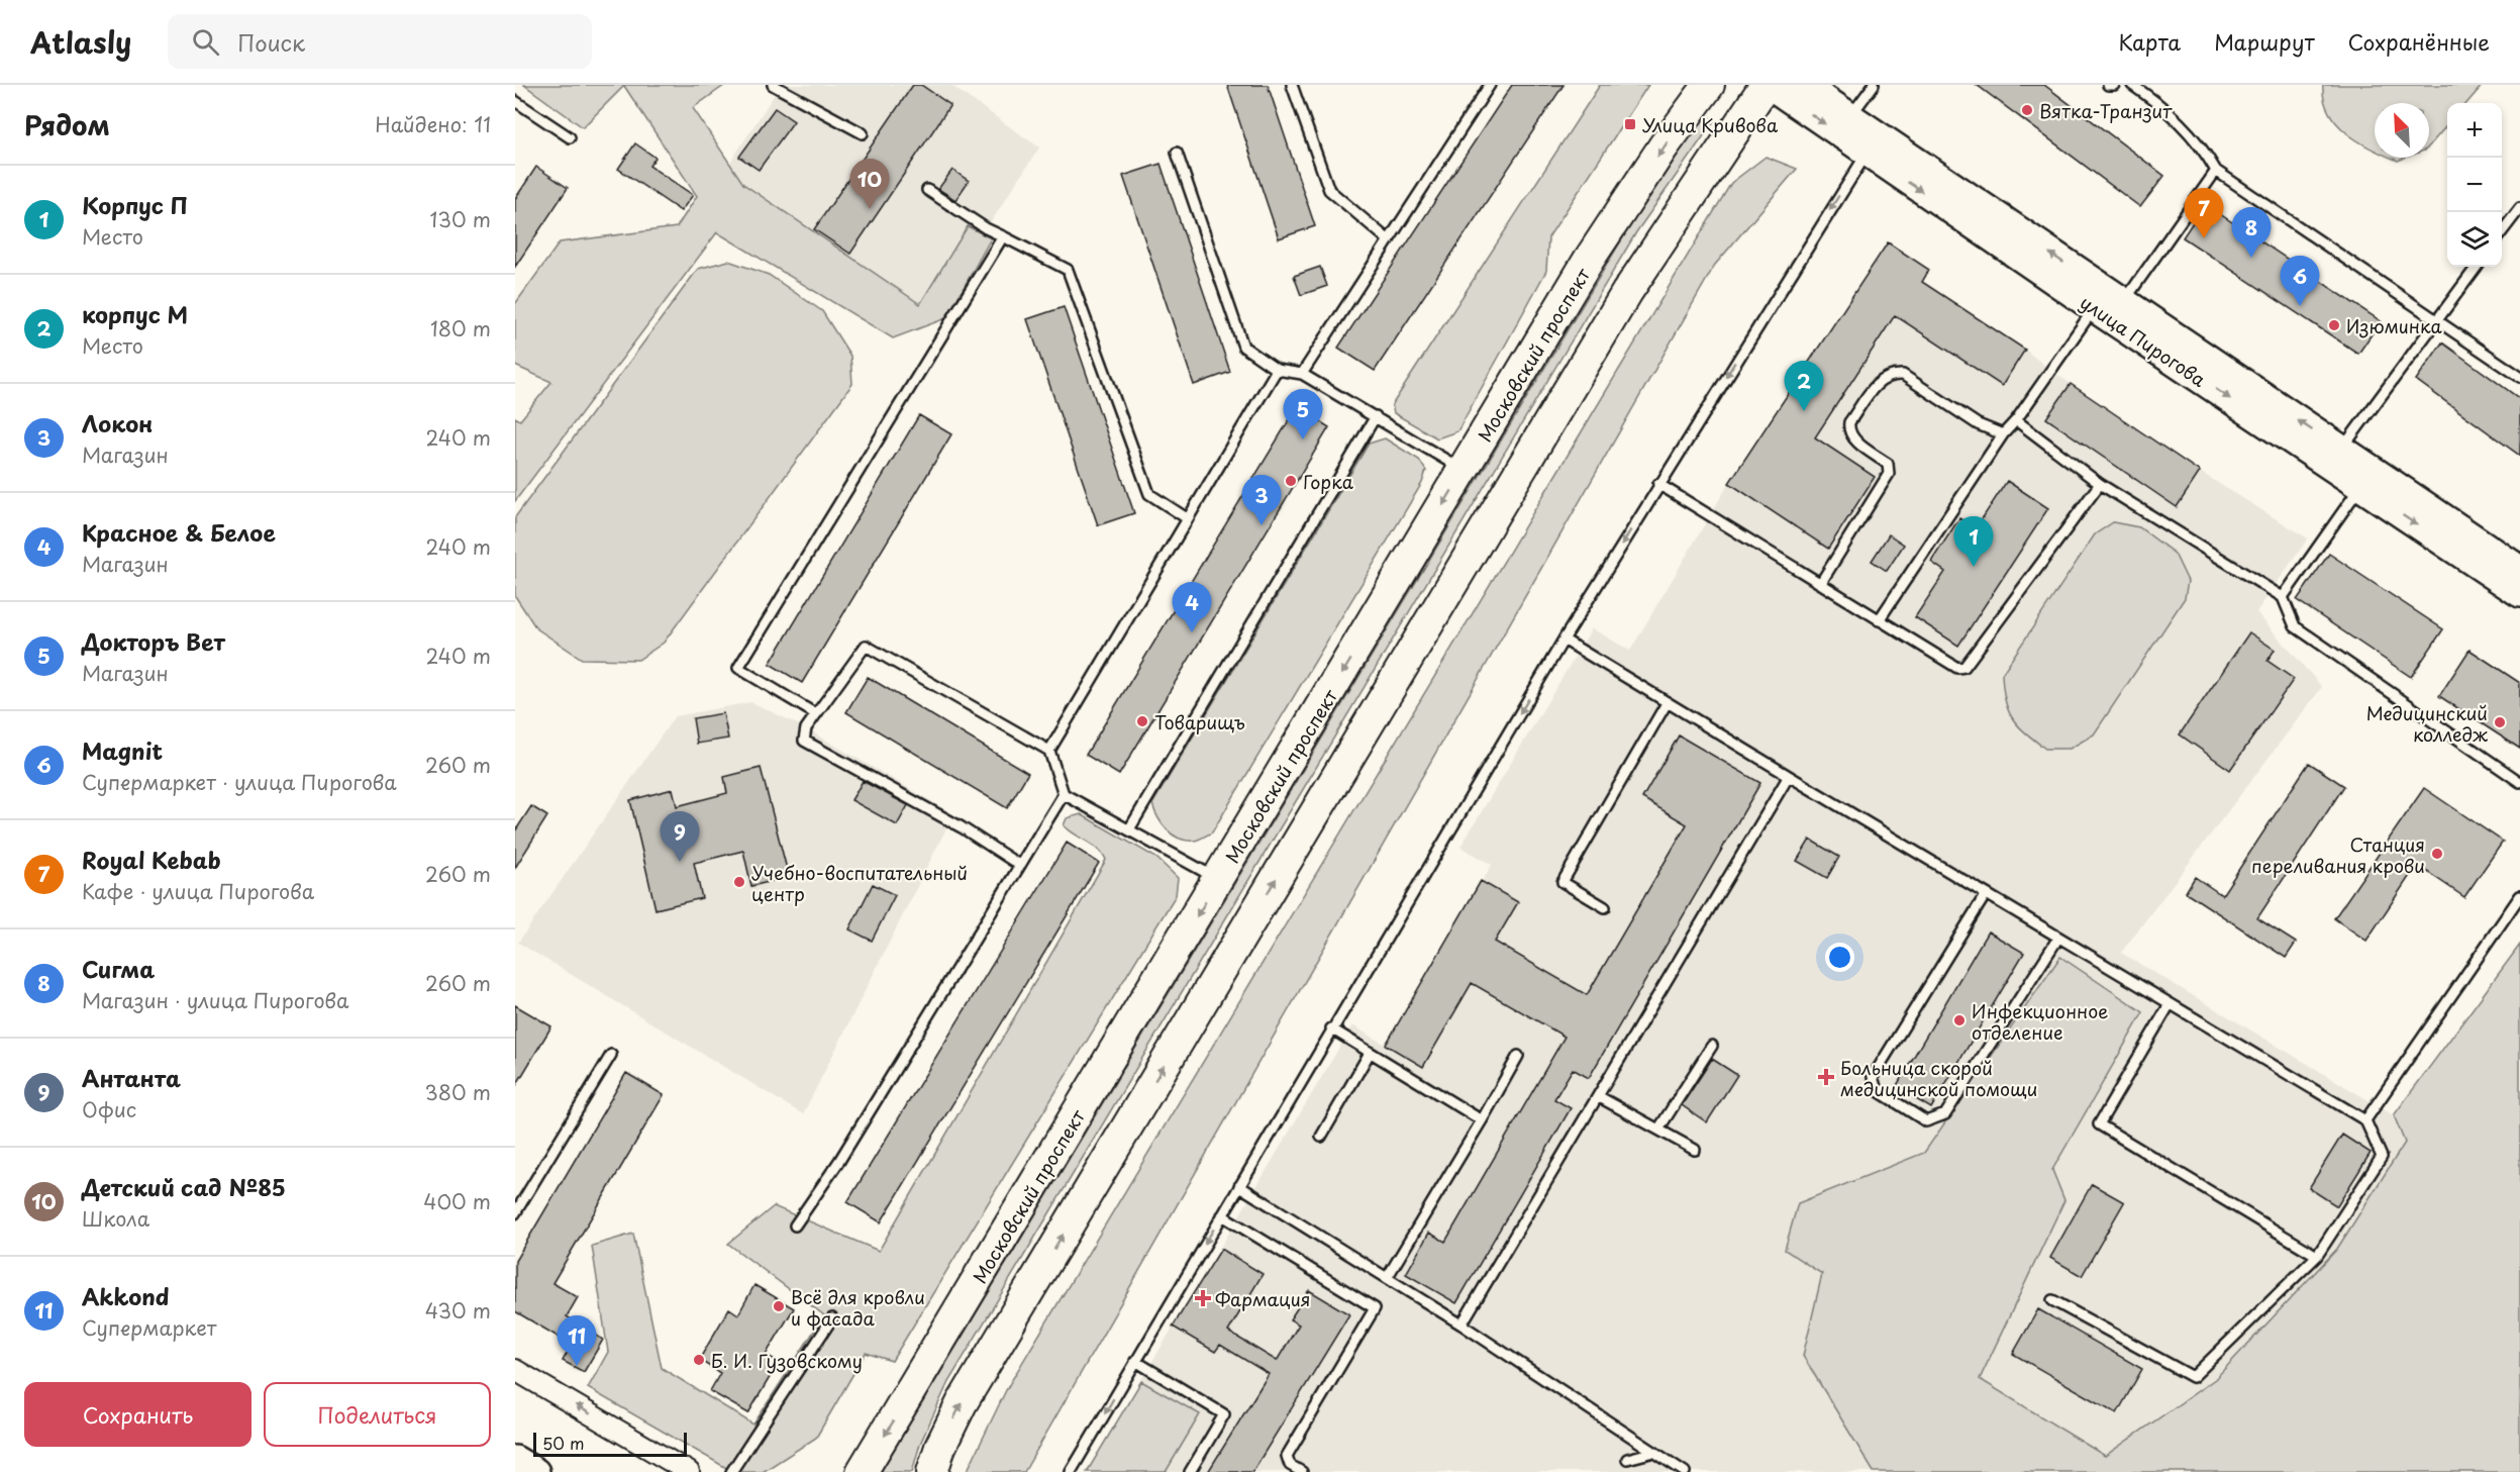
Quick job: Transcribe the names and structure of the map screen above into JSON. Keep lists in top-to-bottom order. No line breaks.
{"streets":{"main road":["улица Пирогова","Московский проспект"]},"places":{"other":["Вятка-Транзит","Изюминка","Горка","Товарищъ","Медицинский колледж","Станция переливания крови","Учебно-воспитательный центр","Инфекционное отделение","Всё для кровли и фасада","Б. И. Гузовскому"],"transit":["Улица Кривова"],"health":["Больница скорой медицинской помощи","Фармация"]},"scale_bar":"50 m","north":"top left","page":{"header":"Atlasly","search":"Поиск","nav":["Карта","Маршрут","Сохранённые"],"heading":["Рядом","Найдено: 11"],"map_buttons":["+","−"],"pins":["10","7","8","6","2","5","3","1","4","9","11"],"list":[{"mark":"1","name":"Корпус П","note":"Место","value":"130 m"},{"mark":"2","name":"корпус М","note":"Место","value":"180 m"},{"mark":"3","name":"Локон","note":"Магазин","value":"240 m"},{"mark":"4","name":"Красное & Белое","note":"Магазин","value":"240 m"},{"mark":"5","name":"Докторъ Вет","note":"Магазин","value":"240 m"},{"mark":"6","name":"Magnit","note":"Супермаркет · улица Пирогова","value":"260 m"},{"mark":"7","name":"Royal Kebab","note":"Кафе · улица Пирогова","value":"260 m"},{"mark":"8","name":"Сигма","note":"Магазин · улица Пирогова","value":"260 m"},{"mark":"9","name":"Антанта","note":"Офис","value":"380 m"},{"mark":"10","name":"Детский сад №85","note":"Школа","value":"400 m"},{"mark":"11","name":"Akkond","note":"Супермаркет","value":"430 m"}],"buttons":["Сохранить","Поделиться"],"scale":"50 m"}}
